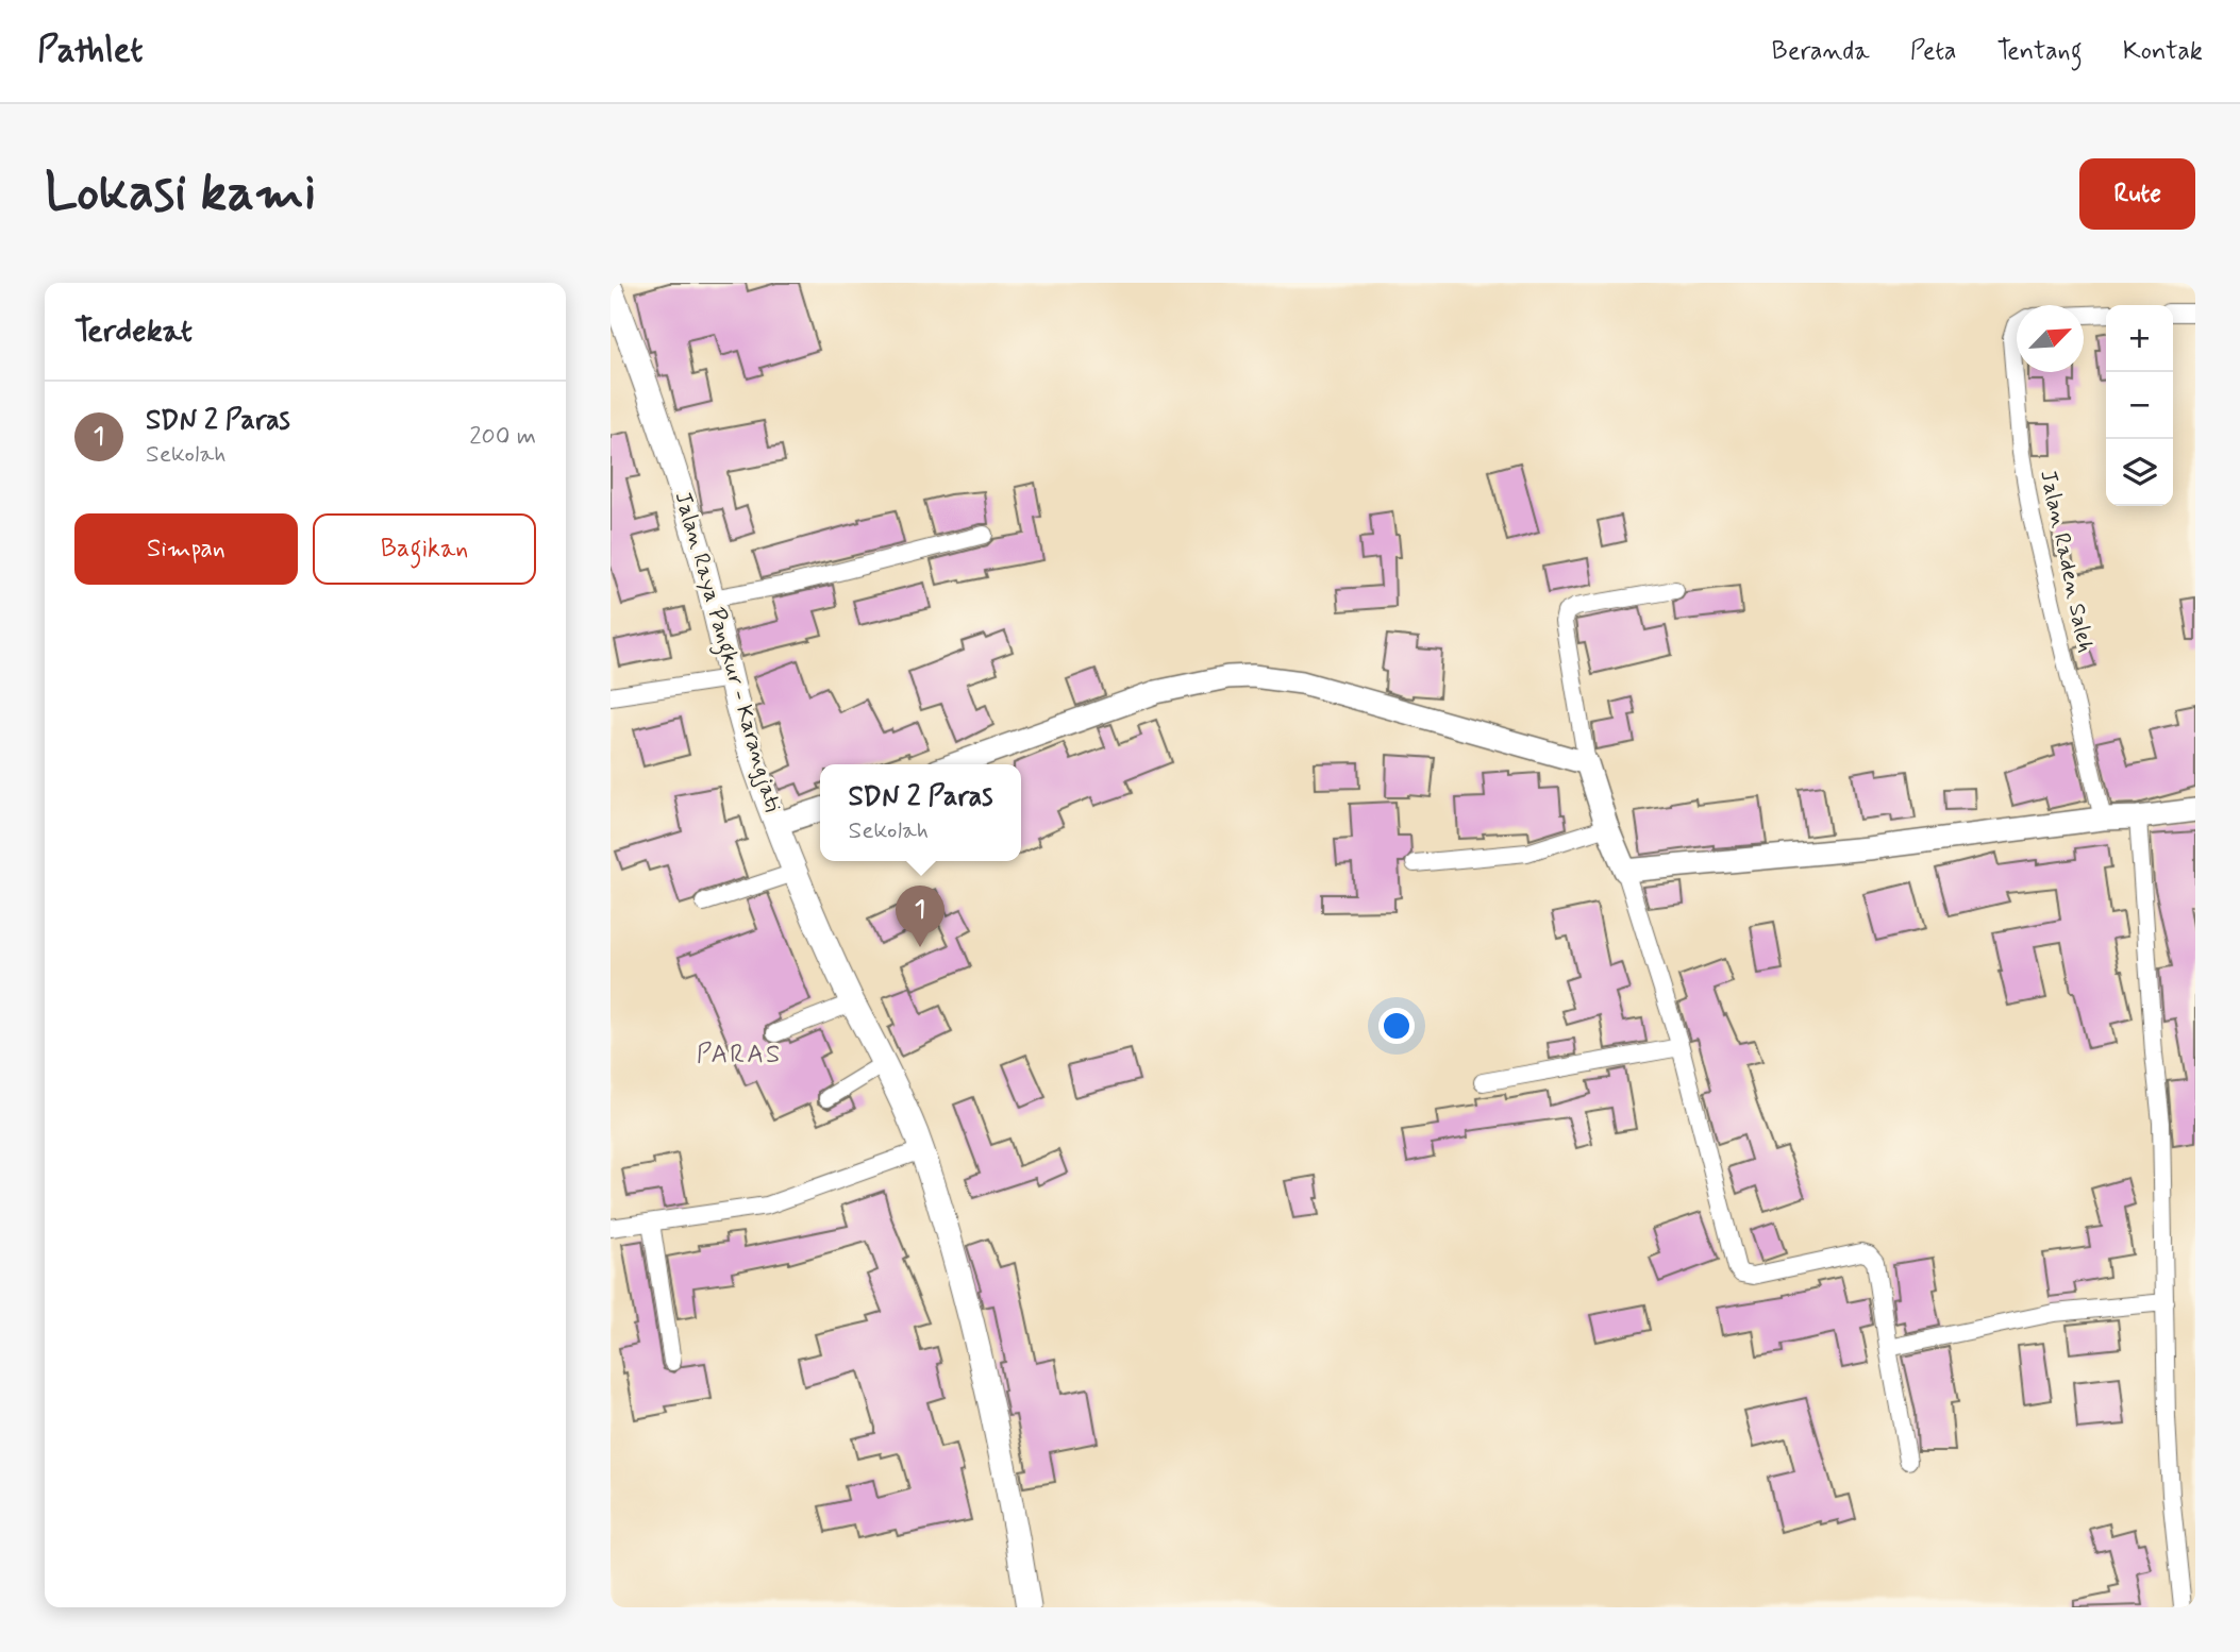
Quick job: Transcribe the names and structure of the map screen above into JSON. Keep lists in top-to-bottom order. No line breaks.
{"streets":{"main road":["Jalan Raya Pangkur - Karangjati"],"street":["Jalan Raden Saleh"]},"districts":["PARAS"],"north":"top right","page":{"header":"Pathlet","nav":["Beranda","Peta","Tentang","Kontak"],"buttons":["Rute",["Simpan","Bagikan"]],"title":"Lokasi kami","heading":"Terdekat","map_buttons":["+","−"],"list":[{"mark":"1","name":"SDN 2 Paras","note":"Sekolah","value":"200 m"}],"popup":["SDN 2 Paras","Sekolah"],"pins":"1"}}
